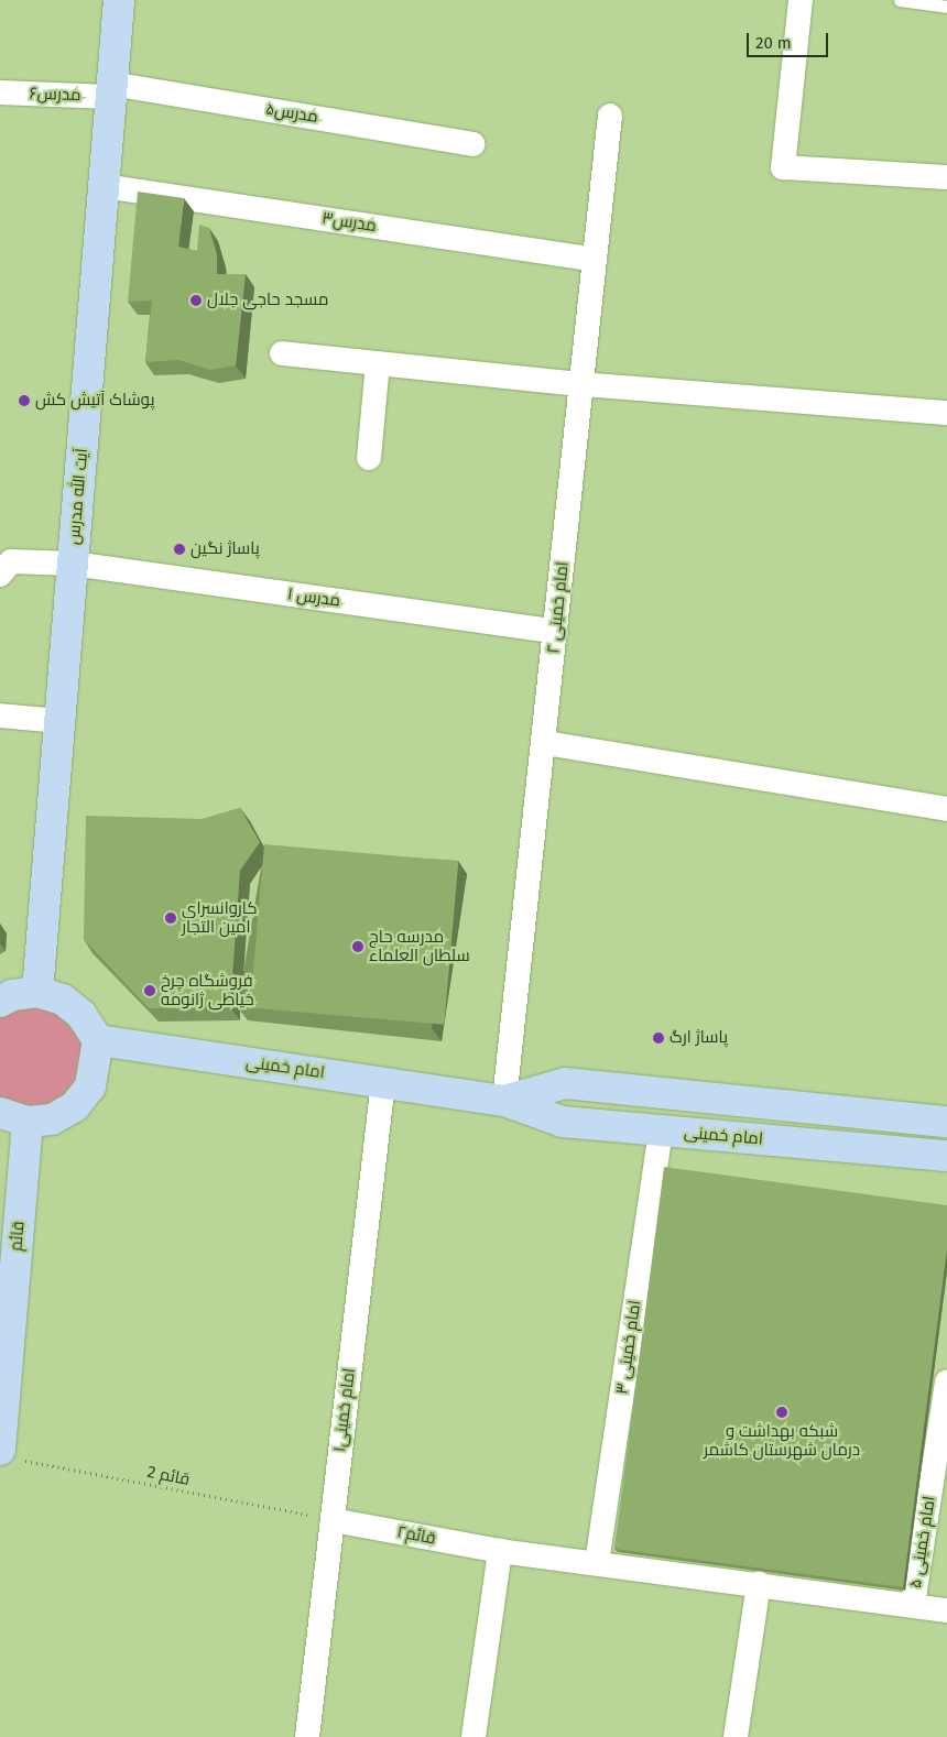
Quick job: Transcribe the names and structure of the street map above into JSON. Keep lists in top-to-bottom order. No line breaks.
{"streets":{"main road":["آیت الله مدرس","امام خمینی","قائم"],"street":["مدرس۶","مدرس۵","مدرس۳","مدرس ۱","امام خمینی ۲","امام خمینی ۳","امام خمینی۱","قائم۲","امام خمینی ۵"],"path":["قائم 2"]},"crossings":[["مدرس۶","مدرس۵"],["مدرس۶","آیت الله مدرس"],["مدرس۵","آیت الله مدرس"],["مدرس۳","آیت الله مدرس"],["مدرس۳","امام خمینی ۲"],["آیت الله مدرس","مدرس ۱"],["مدرس ۱","امام خمینی ۲"],["امام خمینی ۲","امام خمینی"],["امام خمینی","امام خمینی ۳"],["امام خمینی","امام خمینی۱"],["قائم","قائم 2"],["امام خمینی ۳","قائم۲"],["امام خمینی۱","قائم 2"],["امام خمینی۱","قائم۲"],["قائم 2","قائم۲"],["قائم۲","امام خمینی ۵"]],"places":["مسجد حاجی جلال","پوشاک آتیش کش","پاساژ نگین","کاروانسرای امین التجار","مدرسه حاج سلطان العلماء","فروشگاه چرخ خیاطی ژانومه","پاساژ ارگ","شبکه بهداشت و درمان شهرستان کاشمر"],"scale_bar":"20 m"}
